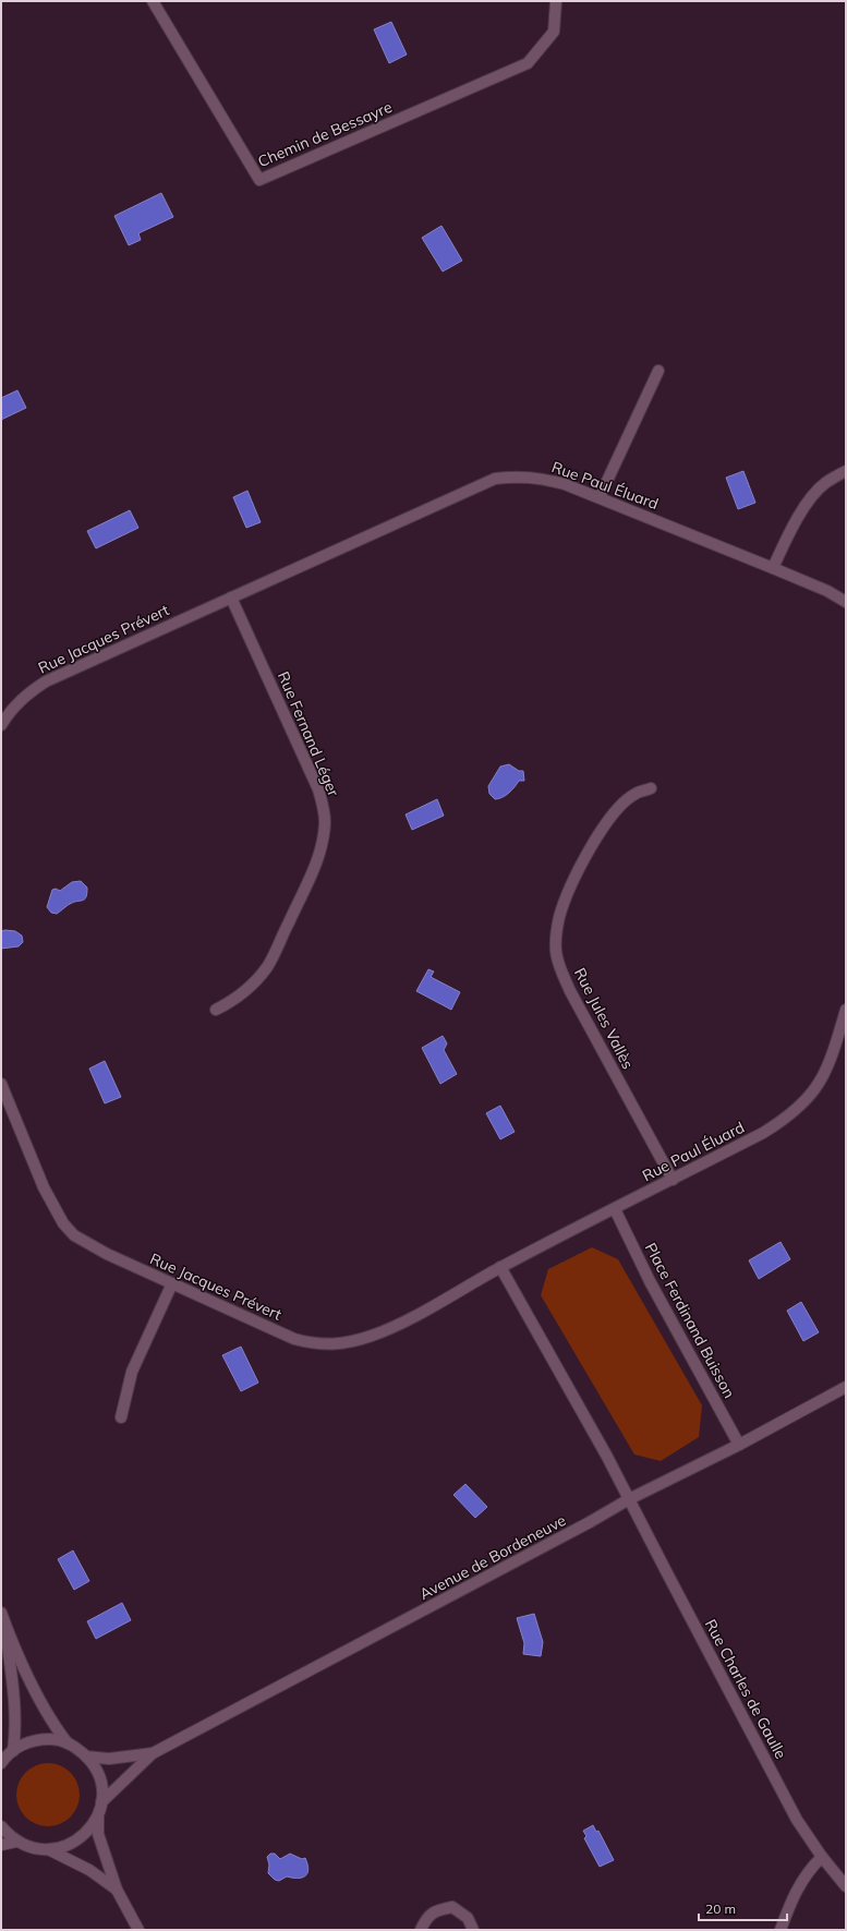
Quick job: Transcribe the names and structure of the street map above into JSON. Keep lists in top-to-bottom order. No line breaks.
{"streets":{"street":["Chemin de Bessayre","Rue Paul Éluard","Rue Jacques Prévert","Rue Fernand Léger","Rue Jules Vallès","Place Ferdinand Buisson","Avenue de Bordeneuve","Rue Charles de Gaulle"]},"crossings":[["Rue Paul Éluard","Rue Jacques Prévert"],["Rue Paul Éluard","Rue Fernand Léger"],["Rue Paul Éluard","Rue Jules Vallès"],["Rue Paul Éluard","Place Ferdinand Buisson"],["Rue Jacques Prévert","Rue Fernand Léger"],["Place Ferdinand Buisson","Avenue de Bordeneuve"],["Avenue de Bordeneuve","Rue Charles de Gaulle"]],"scale_bar":"20 m"}
